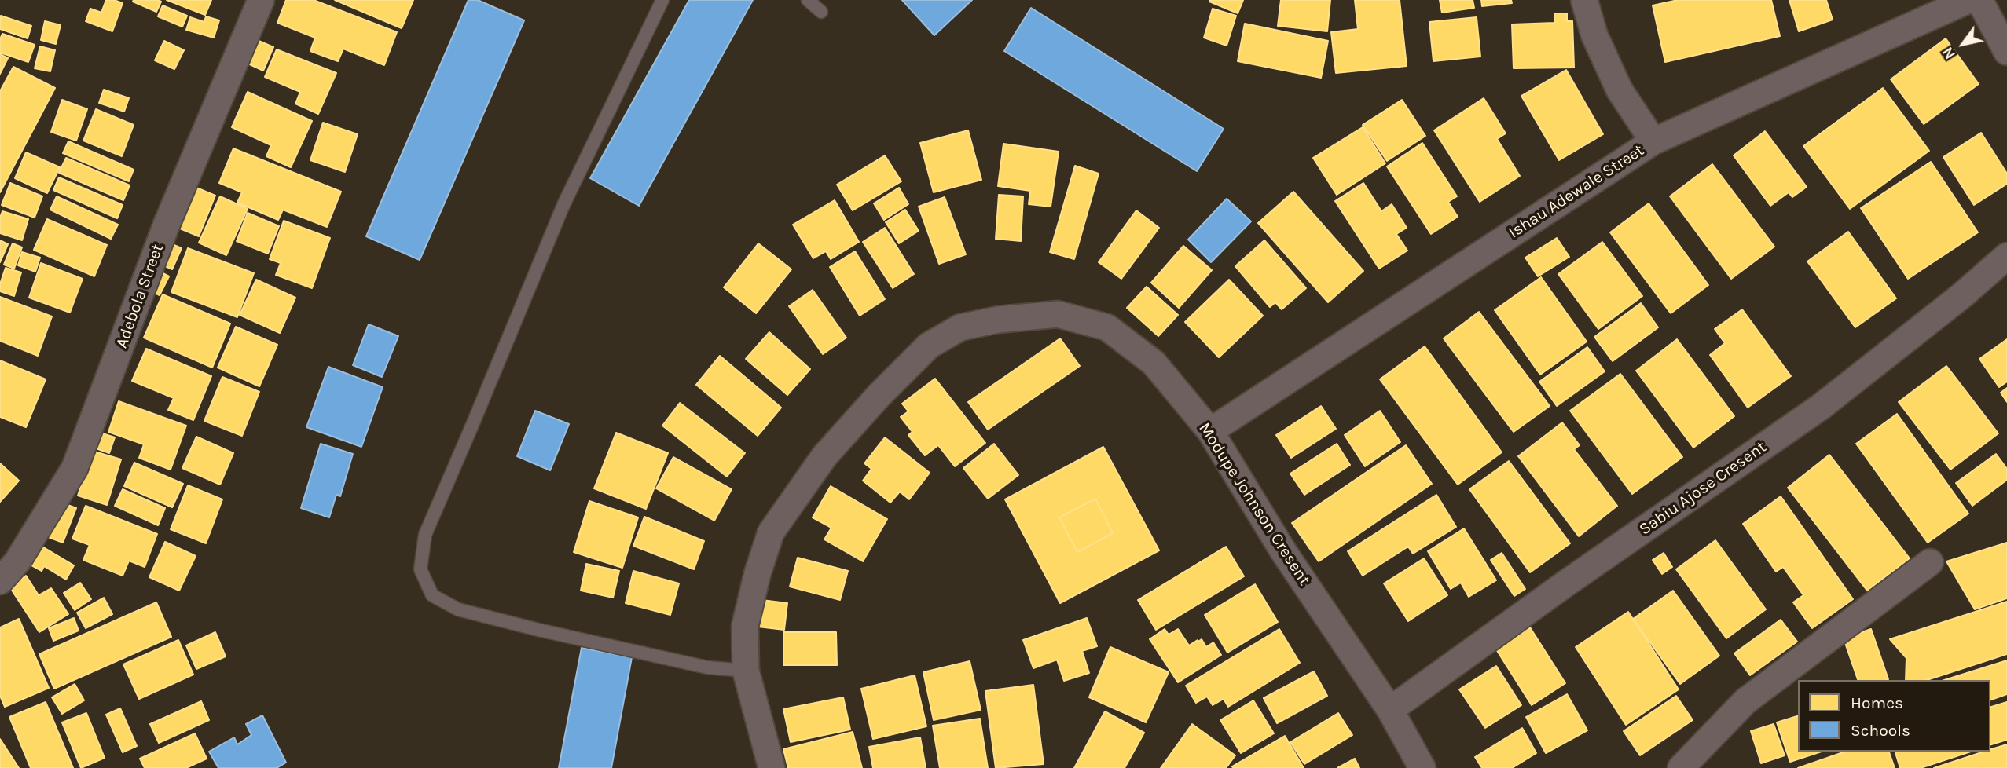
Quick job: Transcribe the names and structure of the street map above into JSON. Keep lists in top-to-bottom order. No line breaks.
{"streets":{"street":["Ishau Adewale Street","Adebola Street","Sabiu Ajose Cresent","Modupe Johnson Cresent"]},"crossings":[["Ishau Adewale Street","Modupe Johnson Cresent"],["Sabiu Ajose Cresent","Modupe Johnson Cresent"]],"legend":["Homes","Schools"],"north":"bottom left"}
